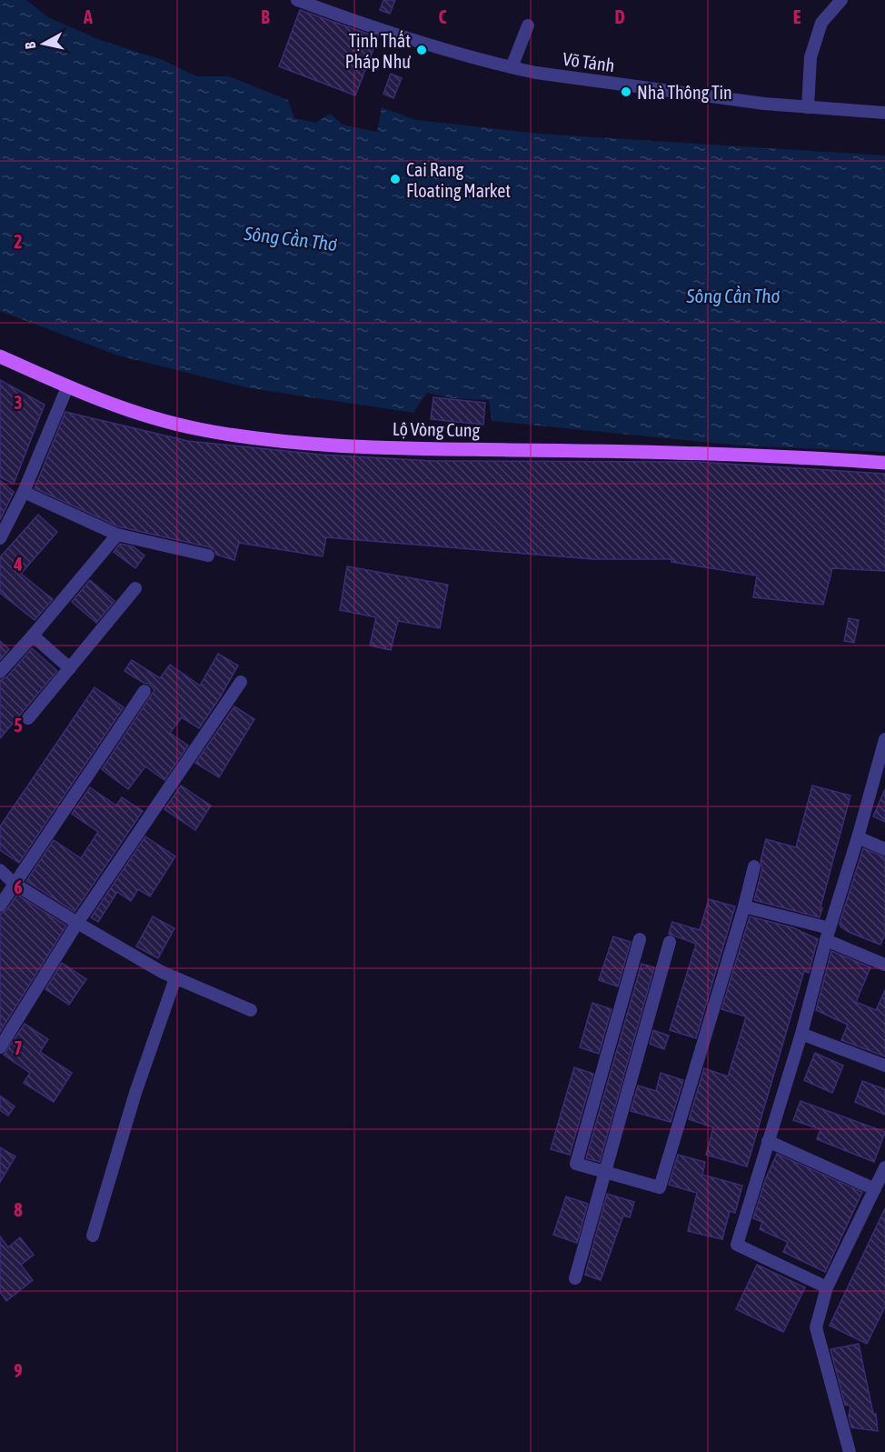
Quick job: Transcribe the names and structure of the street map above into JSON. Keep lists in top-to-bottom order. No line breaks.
{"streets":{"main road":["Lộ Vòng Cung"],"street":["Võ Tánh"]},"water":["Sông Cần Thơ"],"places":["Tịnh Thất Pháp Như","Nhà Thông Tin","Cai Rang Floating Market"],"north":"left","grid":{"columns":["A","B","C","D","E"],"rows":["2","3","4","5","6","7","8","9"]}}
